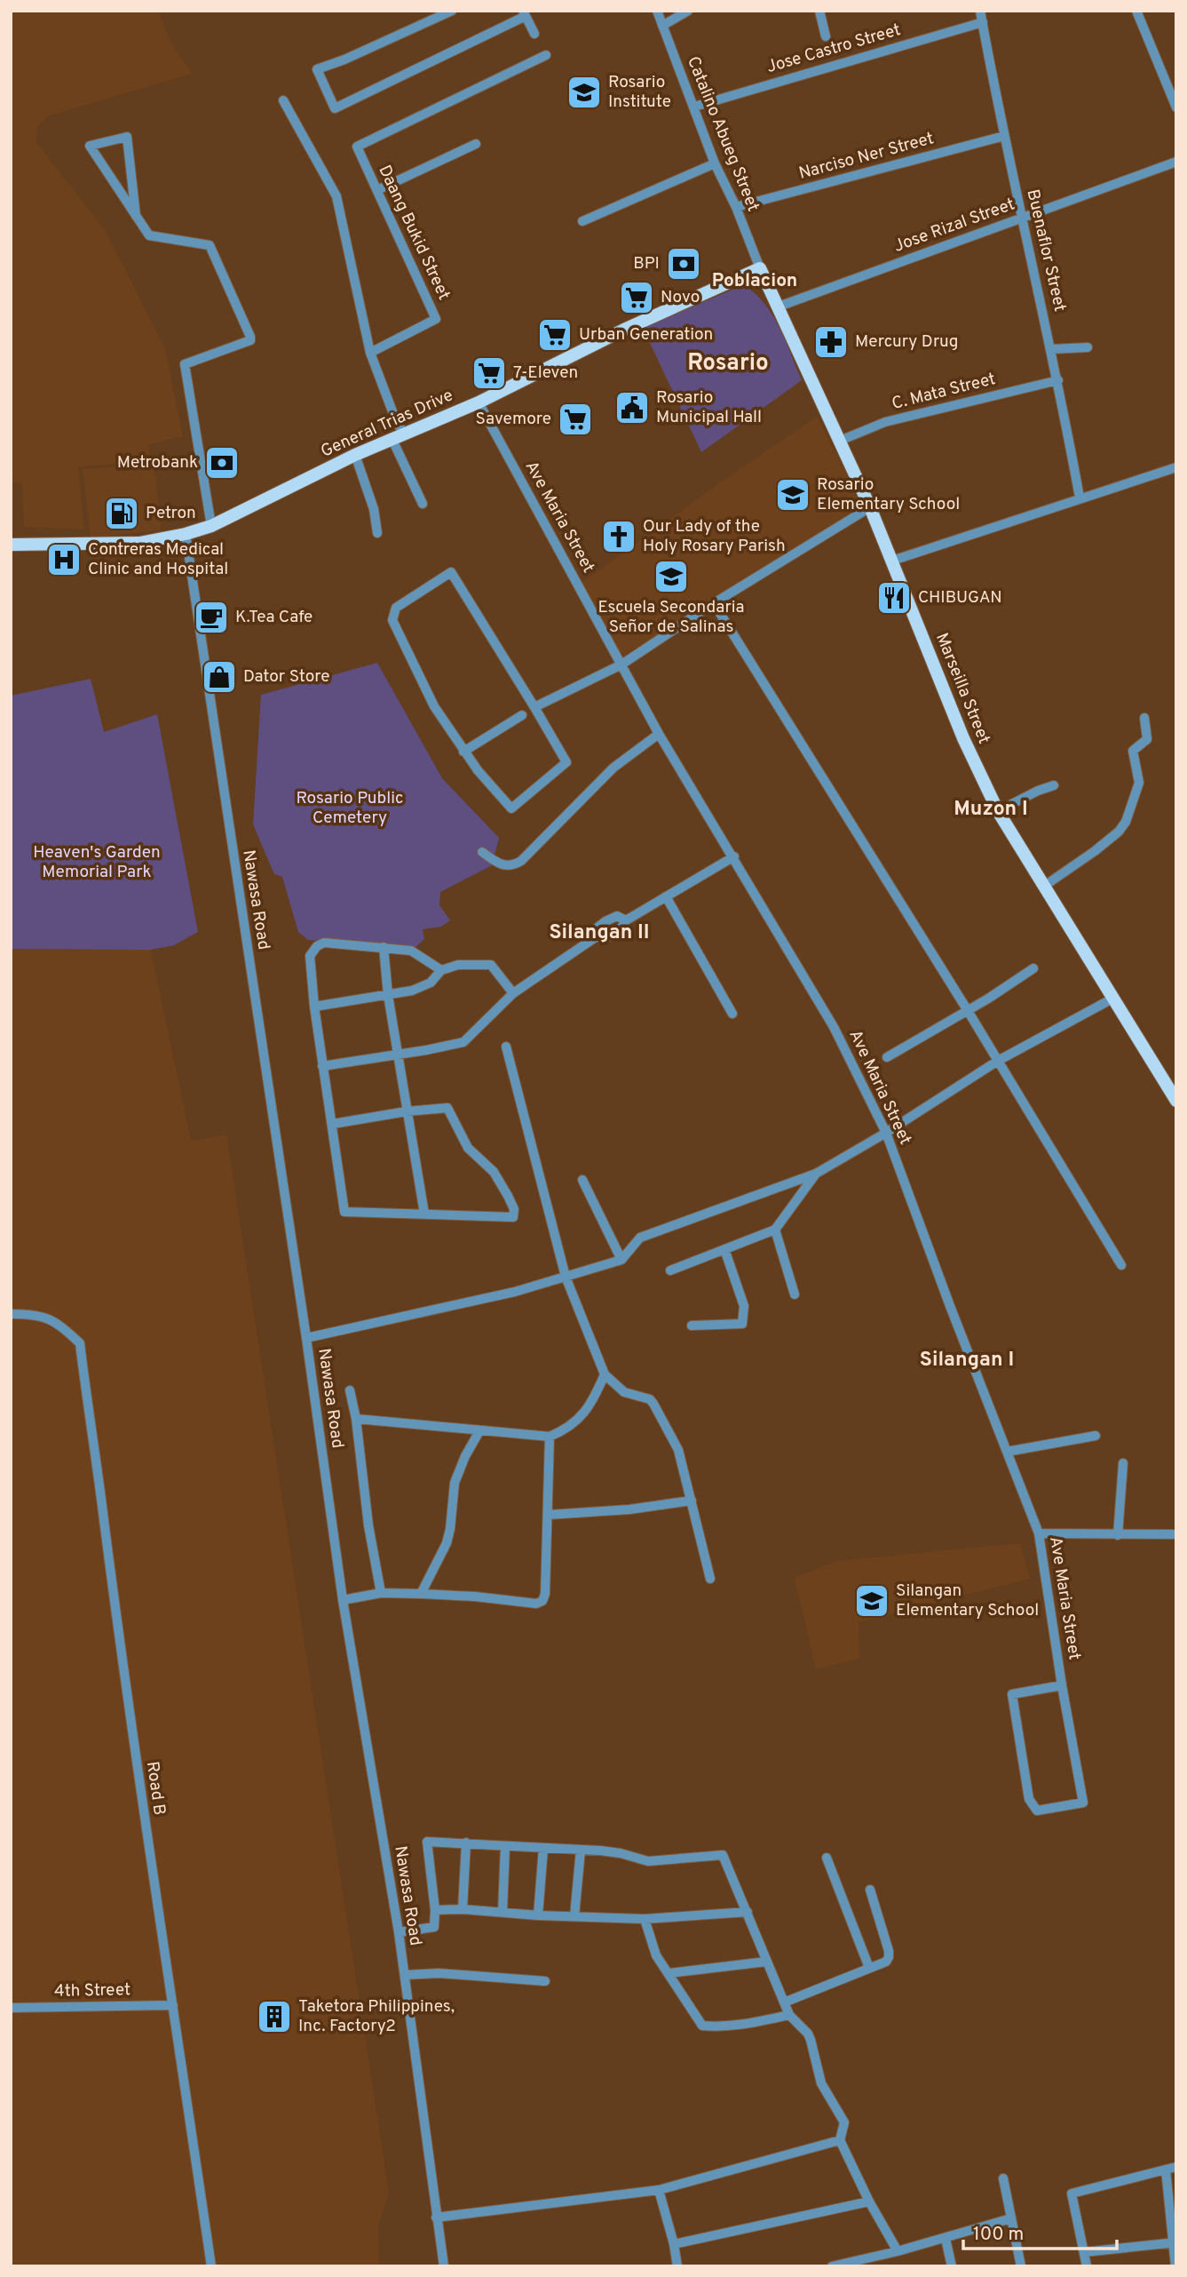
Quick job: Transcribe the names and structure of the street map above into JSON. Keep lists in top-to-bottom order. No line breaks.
{"streets":{"main road":["General Trias Drive","Marseilla Street"],"street":["Jose Castro Street","Catalino Abueg Street","Narciso Ner Street","Jose Rizal Street","Daang Bukid Street","Buenaflor Street","C. Mata Street","Ave Maria Street","Nawasa Road","Road B","4th Street"]},"crossings":[["Jose Castro Street","Catalino Abueg Street"],["Jose Castro Street","Buenaflor Street"],["Catalino Abueg Street","Narciso Ner Street"],["Catalino Abueg Street","General Trias Drive"],["Catalino Abueg Street","Marseilla Street"],["Narciso Ner Street","Buenaflor Street"],["Jose Rizal Street","Buenaflor Street"],["Jose Rizal Street","Marseilla Street"],["Buenaflor Street","C. Mata Street"],["C. Mata Street","Marseilla Street"],["General Trias Drive","Ave Maria Street"],["General Trias Drive","Marseilla Street"],["General Trias Drive","Nawasa Road"],["Road B","4th Street"]],"districts":["Poblacion","Rosario","Muzon I","Silangan II","Silangan I"],"parks":["Rosario Public Cemetery","Heaven's Garden Memorial Park"],"places":{"school or university":["Rosario Institute","Rosario Elementary School","Escuela Secondaria Señor de Salinas","Silangan Elementary School"],"bank":["BPI","Metrobank"],"supermarket":["Novo","Urban Generation","7-Eleven","Savemore"],"pharmacy":["Mercury Drug"],"public building":["Rosario Municipal Hall"],"fuel station":["Petron"],"church":["Our Lady of the Holy Rosary Parish"],"hospital":["Contreras Medical Clinic and Hospital"],"restaurant":["CHIBUGAN"],"cafe":["K.Tea Cafe"],"shop":["Dator Store"],"building":["Taketora Philippines, Inc. Factory2"]},"scale_bar":"100 m"}
